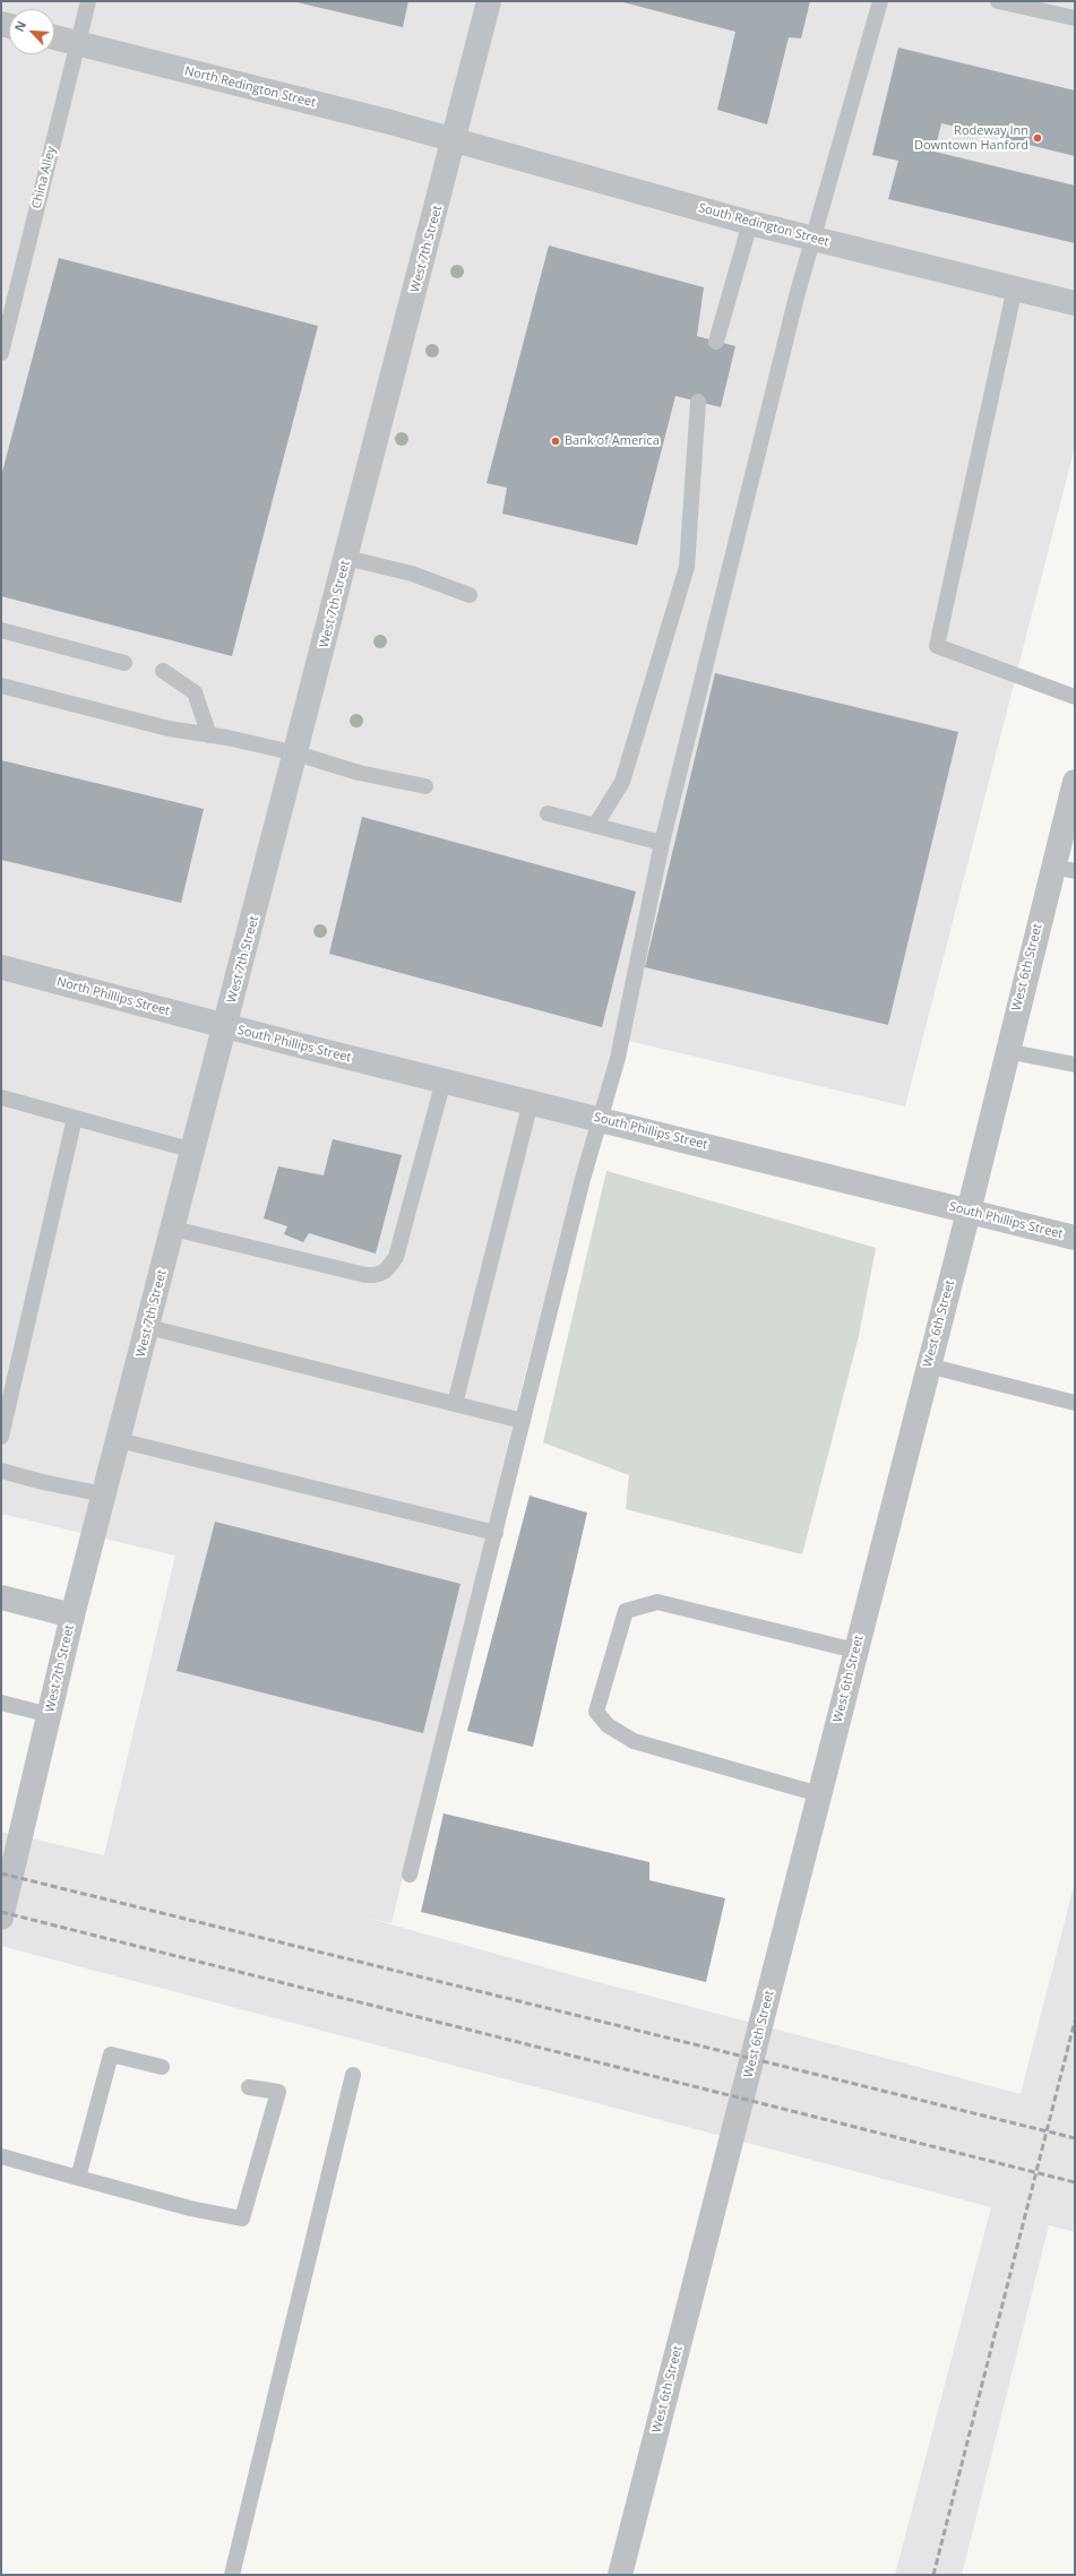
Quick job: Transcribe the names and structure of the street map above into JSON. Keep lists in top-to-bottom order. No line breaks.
{"streets":{"street":["North Redington Street","South Redington Street","West 7th Street","West 6th Street","North Phillips Street","South Phillips Street"],"lane":["China Alley"]},"crossings":[["North Redington Street","China Alley"],["North Redington Street","South Redington Street"],["North Redington Street","West 7th Street"],["South Redington Street","West 7th Street"],["West 7th Street","North Phillips Street"],["West 7th Street","South Phillips Street"],["West 6th Street","South Phillips Street"],["North Phillips Street","South Phillips Street"]],"places":["Rodeway Inn Downtown Hanford","Bank of America"],"north":"top left"}
